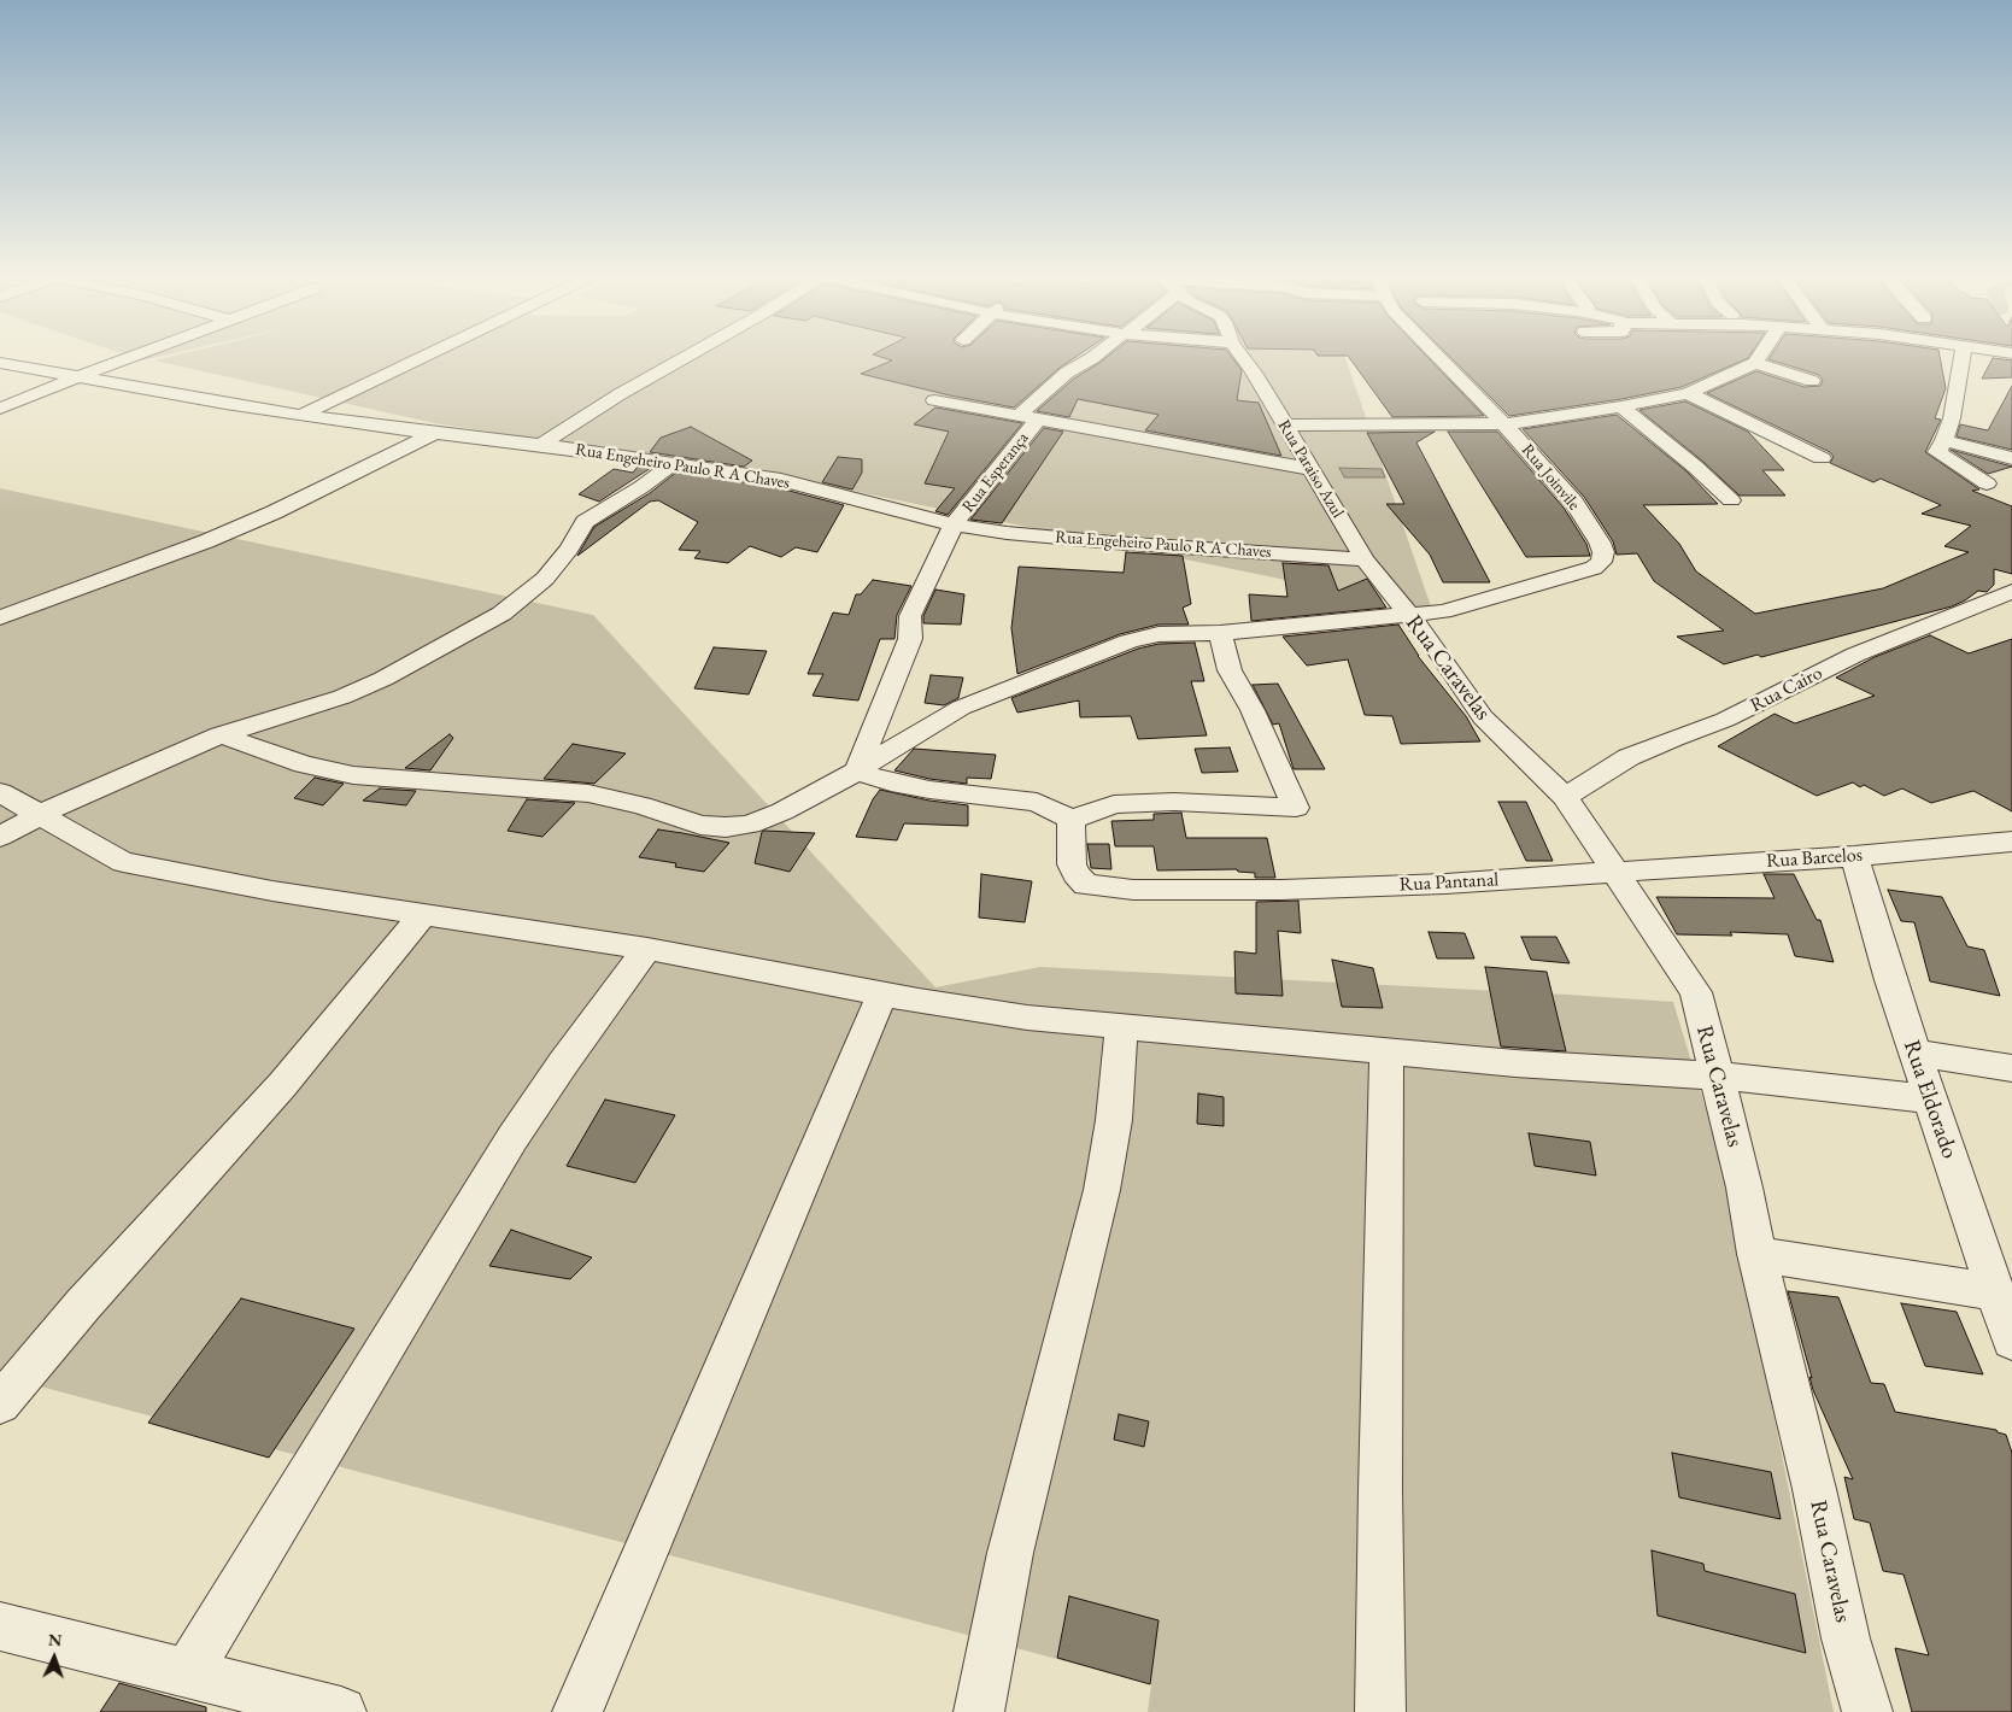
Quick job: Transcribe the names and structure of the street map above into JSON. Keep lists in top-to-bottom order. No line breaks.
{"streets":{"street":["Rua Engeheiro Paulo R A Chaves","Rua Paraiso Azul","Rua Esperança","Rua Joinvile","Rua Caravelas","Rua Cairo","Rua Barcelos","Rua Pantanal","Rua Eldorado"]},"crossings":[["Rua Engeheiro Paulo R A Chaves","Rua Paraiso Azul"],["Rua Engeheiro Paulo R A Chaves","Rua Esperança"],["Rua Engeheiro Paulo R A Chaves","Rua Caravelas"],["Rua Paraiso Azul","Rua Caravelas"],["Rua Esperança","Rua Joinvile"],["Rua Joinvile","Rua Caravelas"],["Rua Caravelas","Rua Cairo"],["Rua Caravelas","Rua Barcelos"],["Rua Caravelas","Rua Pantanal"],["Rua Barcelos","Rua Pantanal"],["Rua Barcelos","Rua Eldorado"]],"north":"top"}
